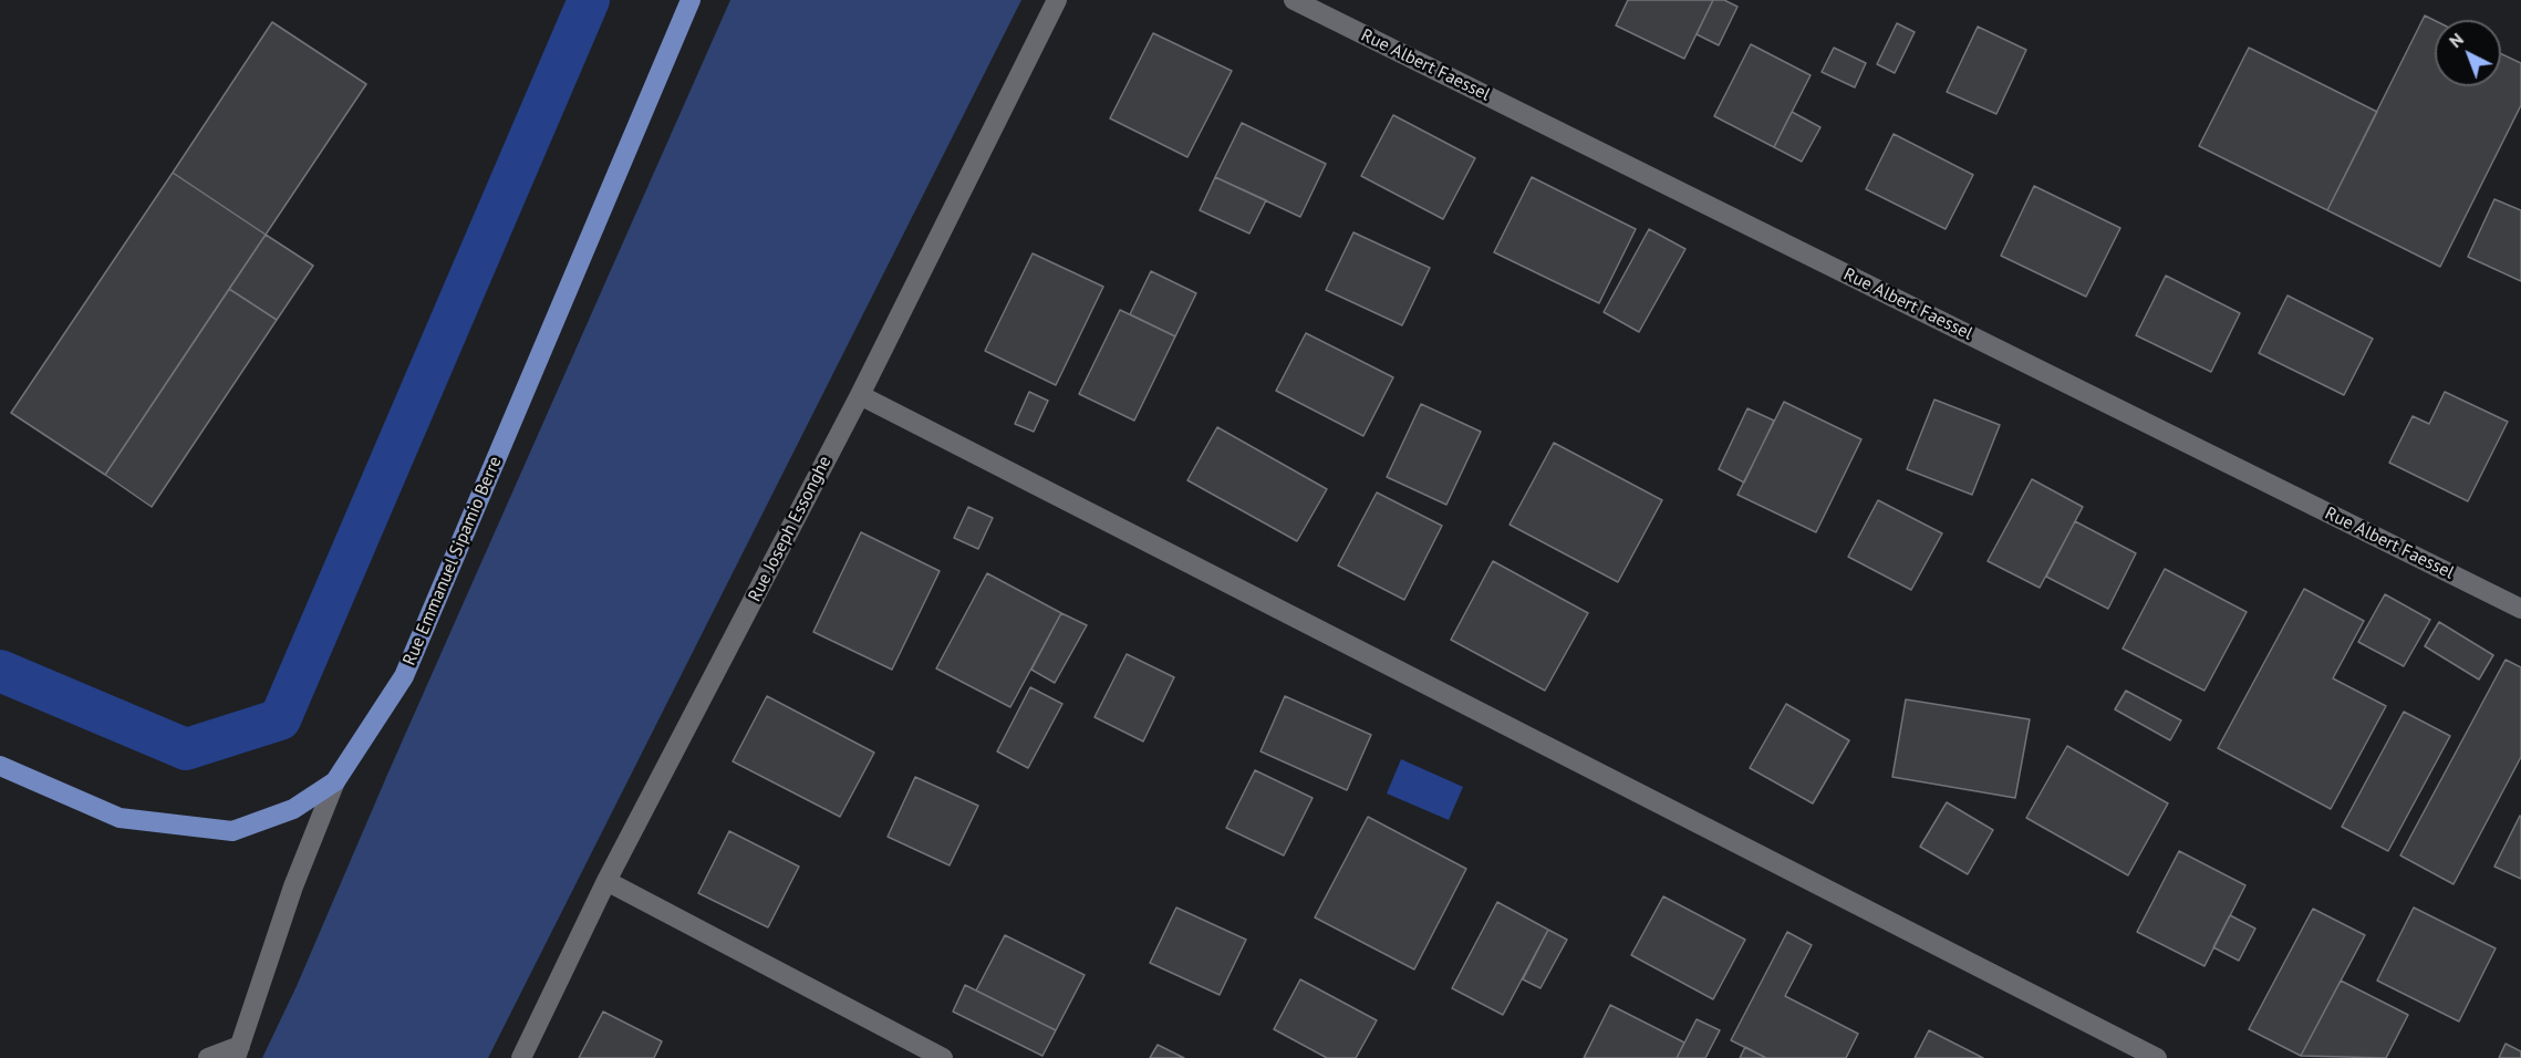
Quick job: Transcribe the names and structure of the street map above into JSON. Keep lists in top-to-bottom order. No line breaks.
{"streets":{"main road":["Rue Emmanuel Sipamio Berre"],"street":["Rue Albert Faessel","Rue Joseph Essonghe"]},"north":"top left"}
